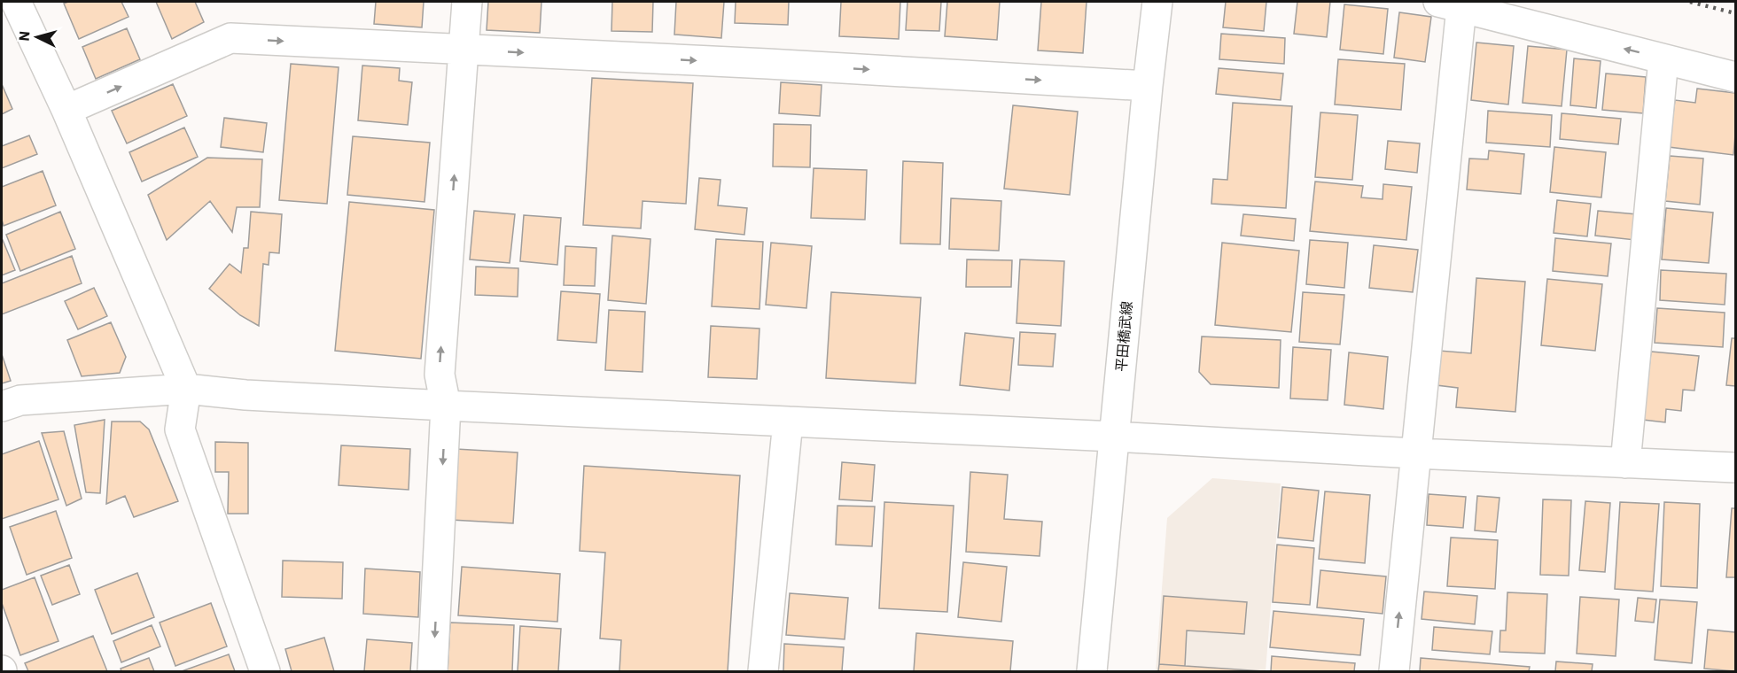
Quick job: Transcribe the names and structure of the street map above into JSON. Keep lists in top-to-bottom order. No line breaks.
{"streets":{"street":["平田橋武線"]},"north":"left"}
